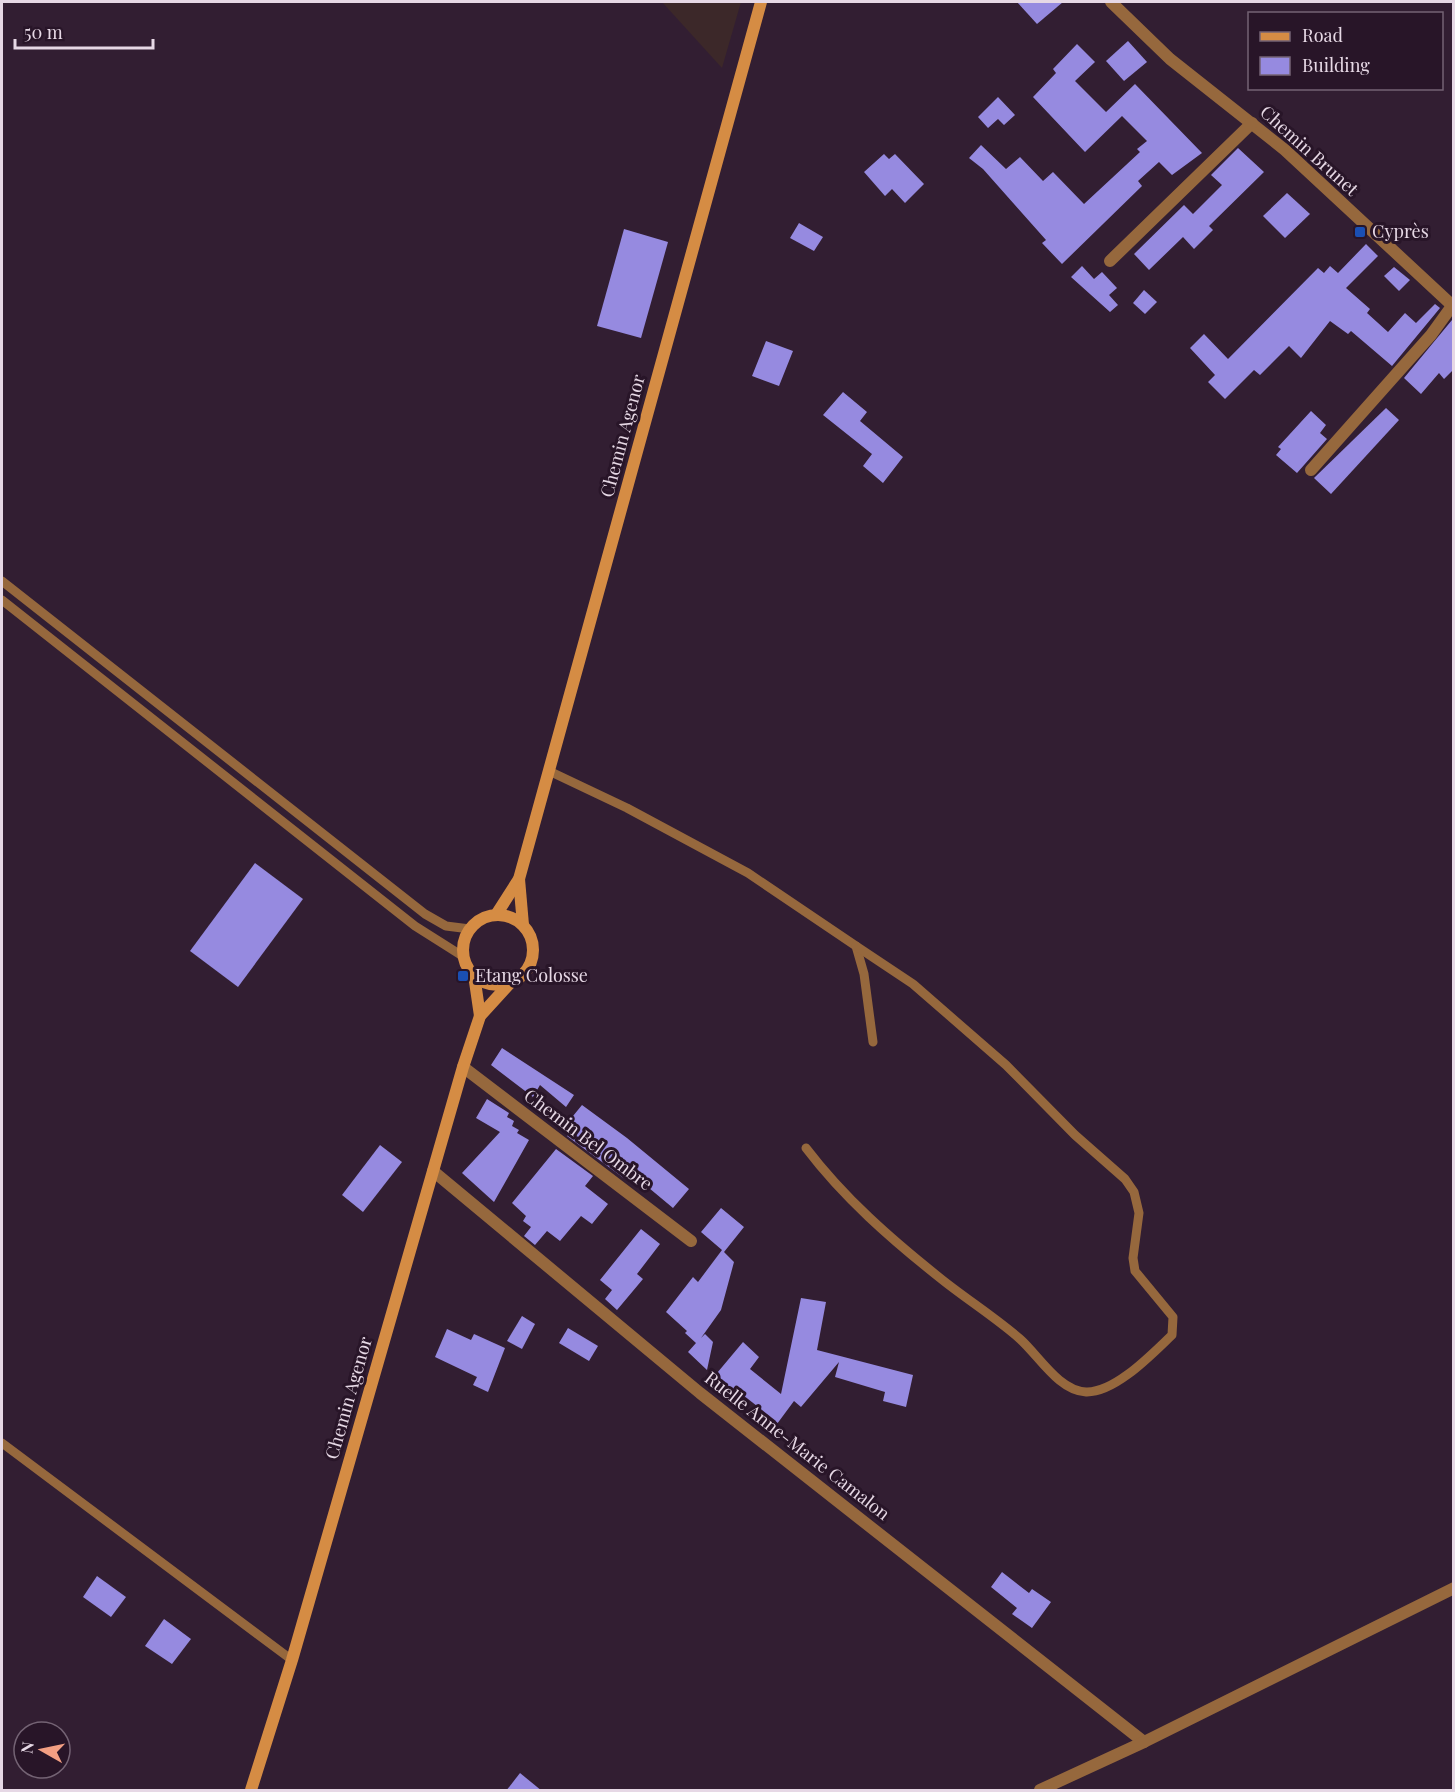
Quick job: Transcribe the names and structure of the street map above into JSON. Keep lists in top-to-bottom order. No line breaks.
{"streets":{"main road":["Chemin Agenor"],"street":["Chemin Brunet","Chemin Bel Ombre","Ruelle Anne-Marie Camalon"]},"crossings":[["Chemin Agenor","Chemin Bel Ombre"],["Chemin Agenor","Ruelle Anne-Marie Camalon"]],"places":{"transit":["Cyprès","Etang Colosse"]},"legend":["Road","Building"],"scale_bar":"50 m","north":"left"}
